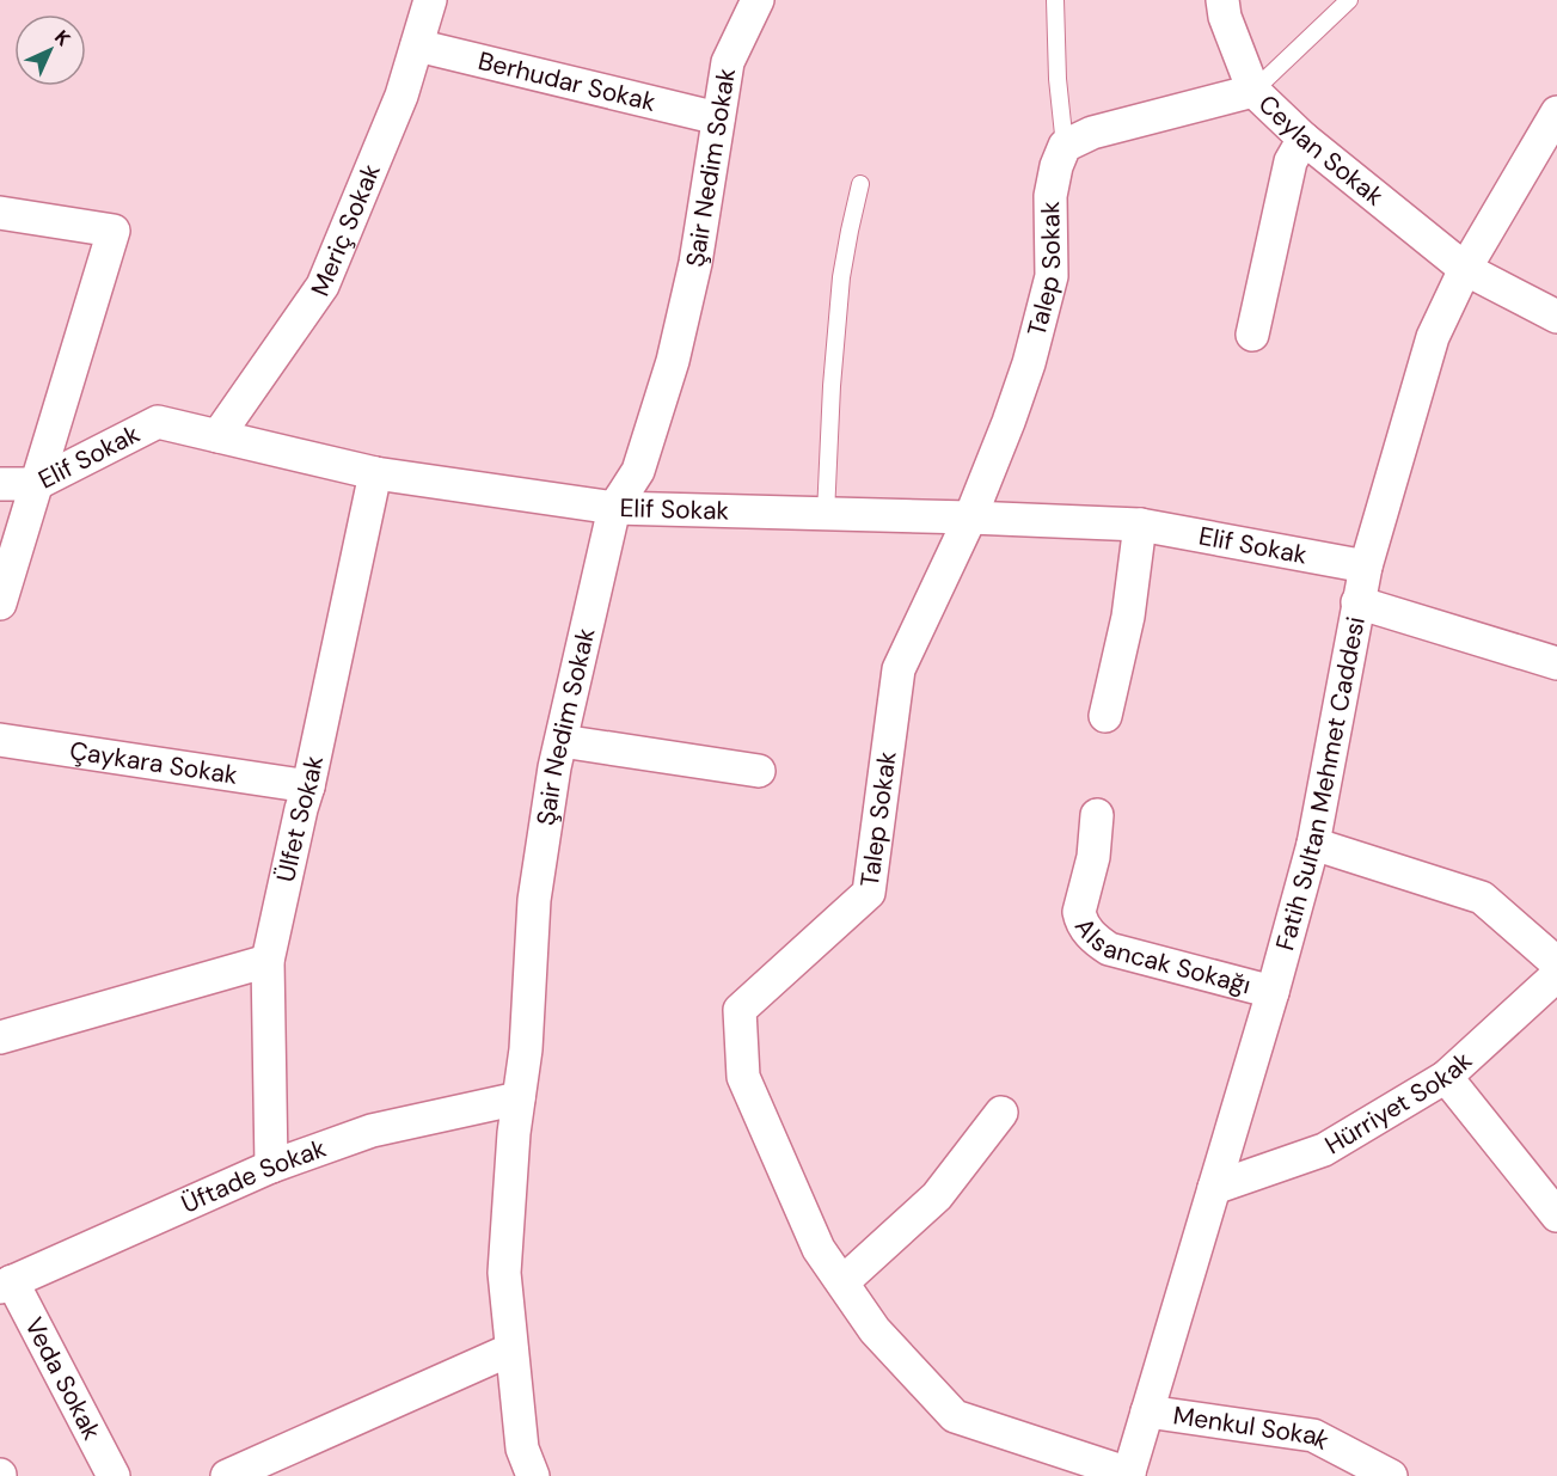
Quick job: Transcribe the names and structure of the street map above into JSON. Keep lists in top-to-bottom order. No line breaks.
{"streets":{"street":["Berhudar Sokak","Ceylan Sokak","Şair Nedim Sokak","Meriç Sokak","Talep Sokak","Elif Sokak","Çaykara Sokak","Fatih Sultan Mehmet Caddesi","Ülfet Sokak","Alsancak Sokağı","Hürriyet Sokak","Üftade Sokak","Veda Sokak","Menkul Sokak"]},"crossings":[["Berhudar Sokak","Şair Nedim Sokak"],["Berhudar Sokak","Meriç Sokak"],["Ceylan Sokak","Fatih Sultan Mehmet Caddesi"],["Şair Nedim Sokak","Elif Sokak"],["Şair Nedim Sokak","Üftade Sokak"],["Meriç Sokak","Elif Sokak"],["Talep Sokak","Elif Sokak"],["Talep Sokak","Fatih Sultan Mehmet Caddesi"],["Elif Sokak","Fatih Sultan Mehmet Caddesi"],["Elif Sokak","Ülfet Sokak"],["Çaykara Sokak","Ülfet Sokak"],["Fatih Sultan Mehmet Caddesi","Alsancak Sokağı"],["Fatih Sultan Mehmet Caddesi","Hürriyet Sokak"],["Fatih Sultan Mehmet Caddesi","Menkul Sokak"],["Ülfet Sokak","Üftade Sokak"],["Üftade Sokak","Veda Sokak"]],"north":"top right"}
